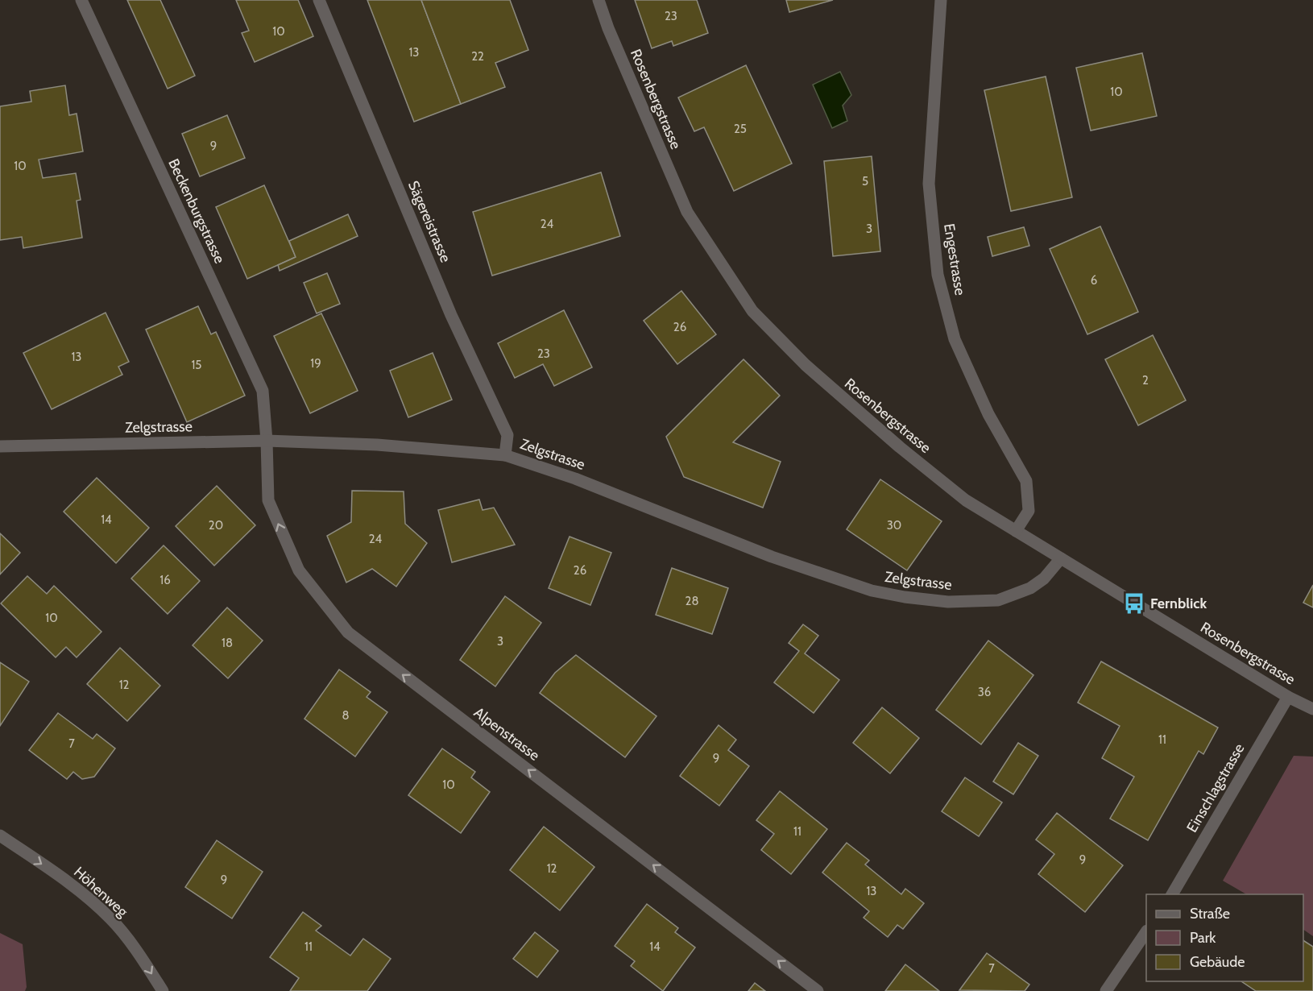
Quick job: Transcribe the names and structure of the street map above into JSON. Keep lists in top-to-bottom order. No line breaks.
{"streets":{"street":["Rosenbergstrasse","Beckenburgstrasse","Sägereistrasse","Engestrasse","Zelgstrasse","Alpenstrasse","Einschlagstrasse","Höhenweg"]},"crossings":[["Rosenbergstrasse","Engestrasse"],["Rosenbergstrasse","Zelgstrasse"],["Rosenbergstrasse","Einschlagstrasse"],["Beckenburgstrasse","Zelgstrasse"],["Beckenburgstrasse","Alpenstrasse"],["Sägereistrasse","Zelgstrasse"],["Zelgstrasse","Alpenstrasse"]],"one_way":["Alpenstrasse","Höhenweg"],"places":{"bus stop":["Fernblick"]},"house_numbers":["23","10","13","22","10","25","9","10","5","24","3","6","26","23","13","19","15","2","14","20","30","24","26","16","28","10","3","18","12","36","8","11","7","9","10","11","9","12","9","13","11","14","7"],"legend":["Straße","Park","Gebäude"]}
